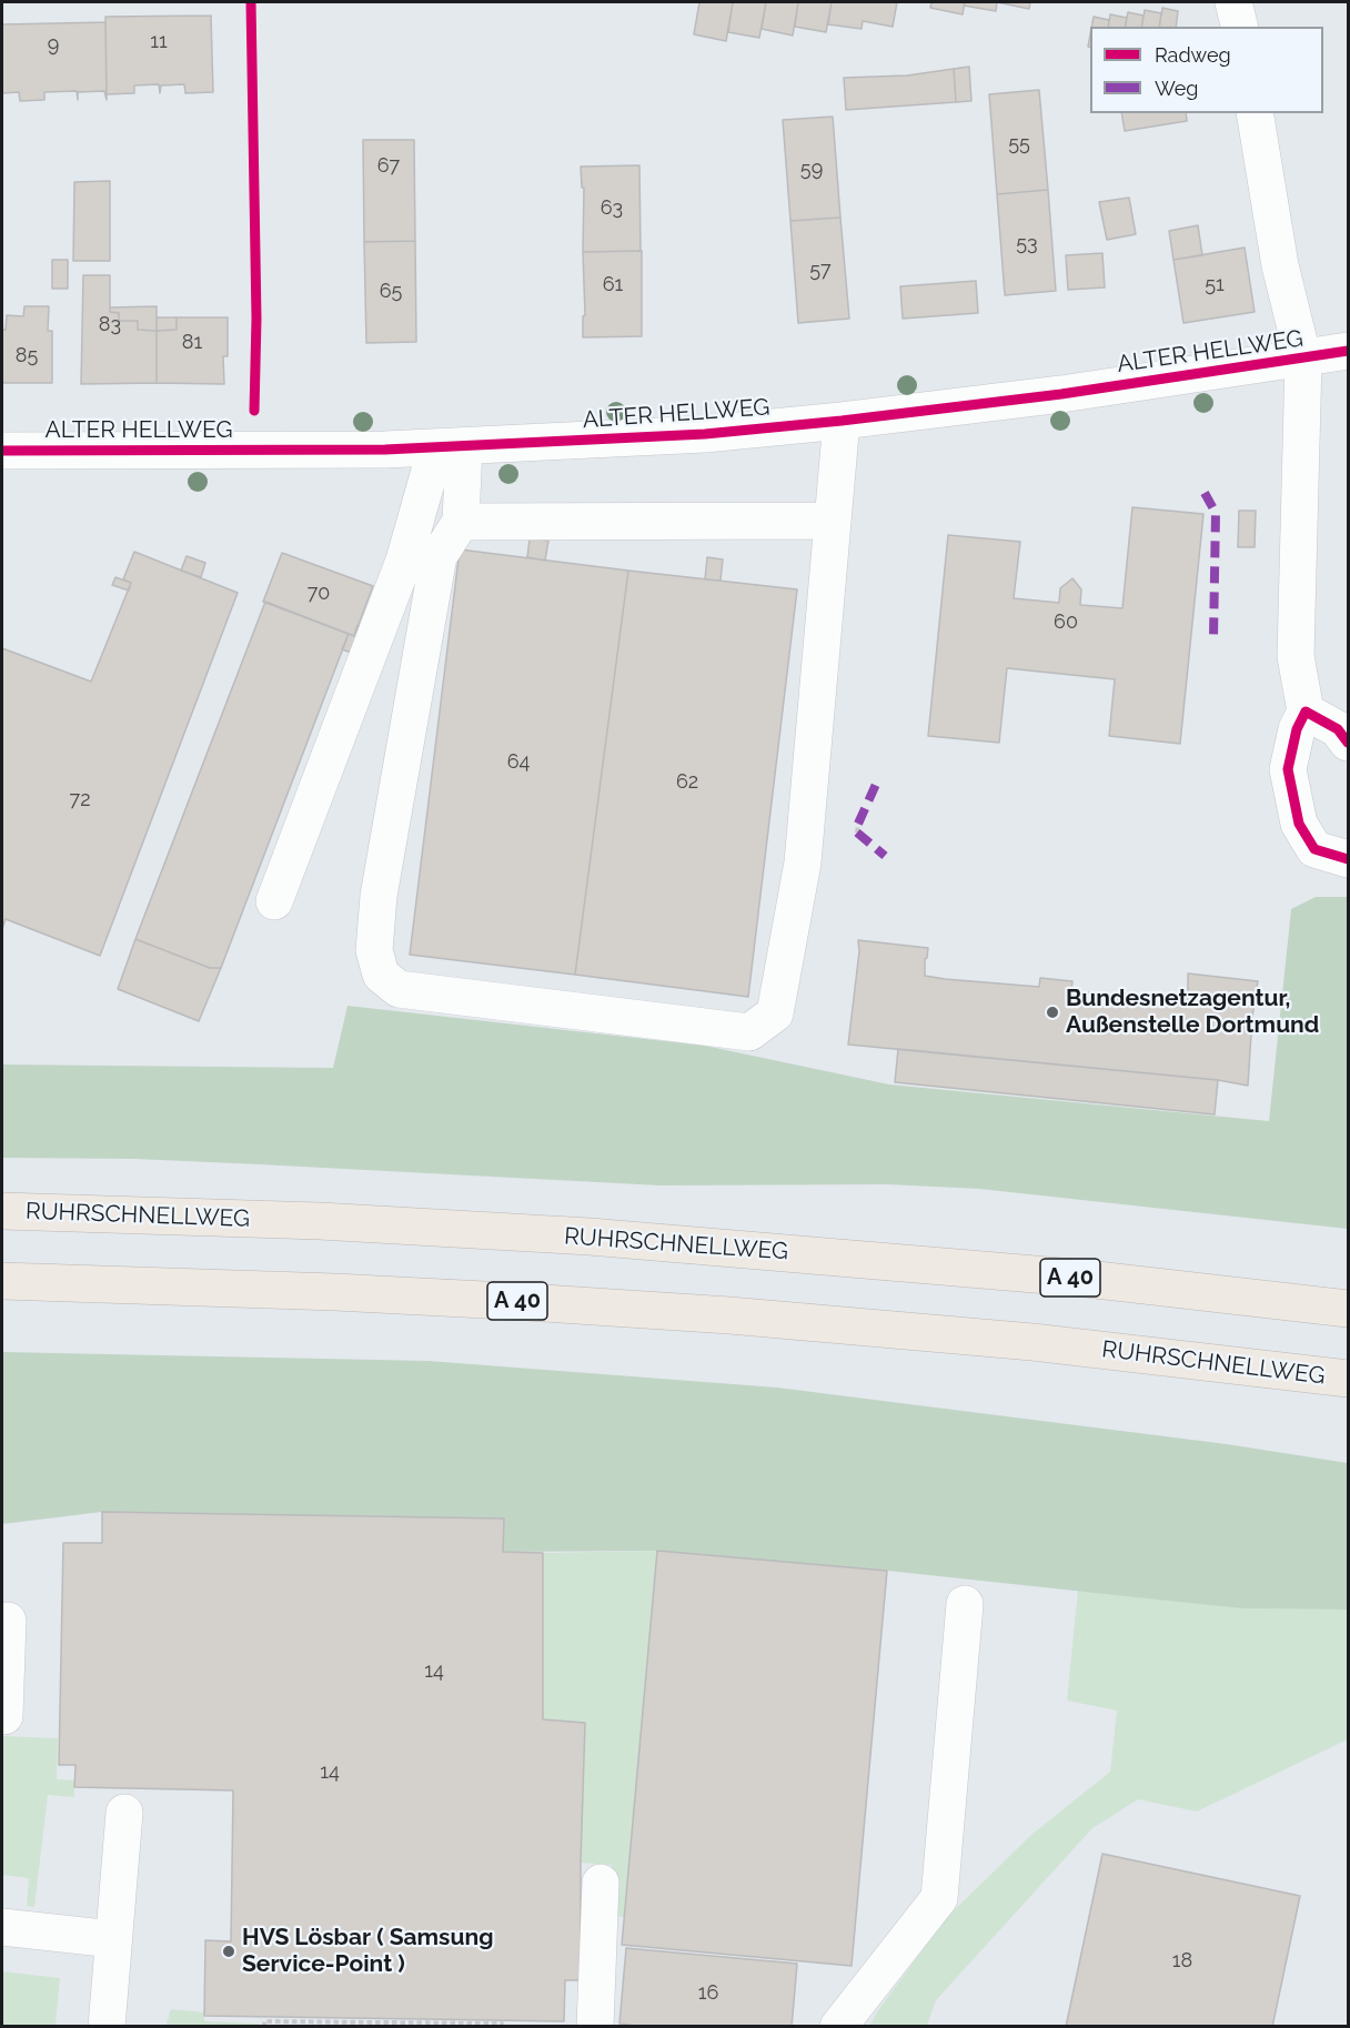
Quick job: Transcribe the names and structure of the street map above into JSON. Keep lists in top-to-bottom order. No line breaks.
{"streets":{"highway":["RUHRSCHNELLWEG","A 40"],"street":["ALTER HELLWEG"]},"places":["Bundesnetzagentur, Außenstelle Dortmund","HVS Lösbar ( Samsung Service-Point )"],"house_numbers":["11","9","55","67","59","63","53","57","61","51","65","83","81","85","70","60","64","62","72","14","14","18","16"],"legend":["Radweg","Weg"]}
